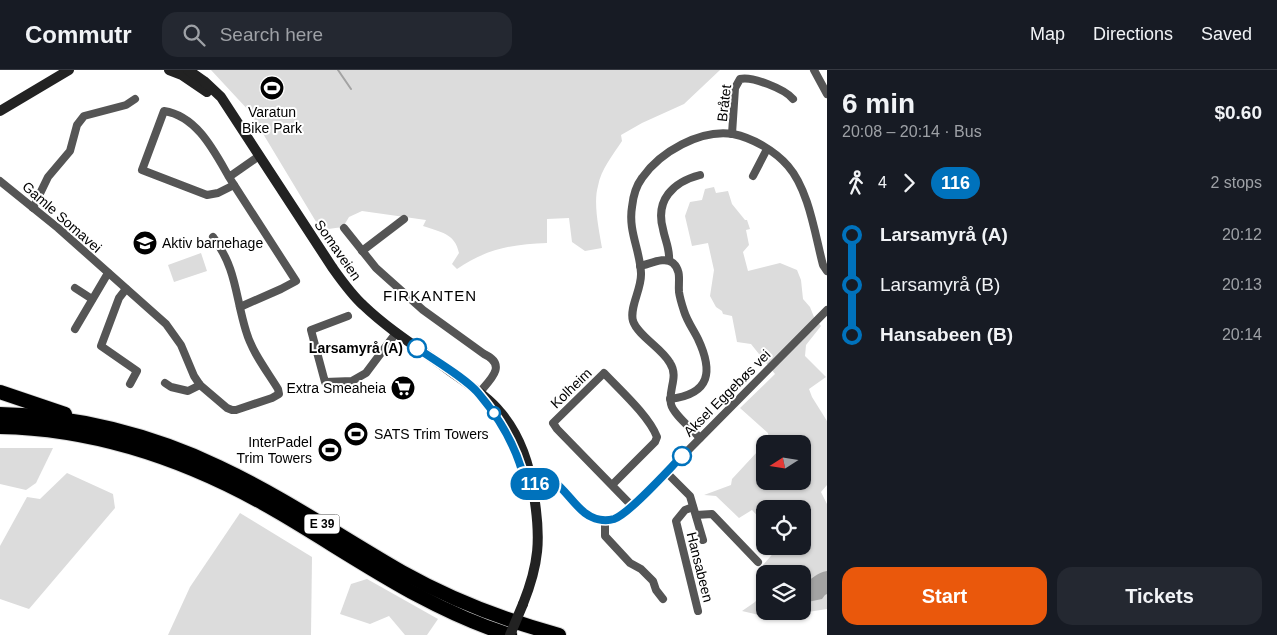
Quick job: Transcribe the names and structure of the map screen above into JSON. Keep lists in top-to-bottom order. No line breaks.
{"streets":{"highway":["E 39"],"main road":["Somaveien"],"street":["Bråtet","Gamle Somavei","Kolheim","Aksel Eggebøs vei","Hansabeen"]},"crossings":[["Somaveien","E 39"],["Kolheim","Aksel Eggebøs vei"],["Aksel Eggebøs vei","Hansabeen"]],"districts":["FIRKANTEN"],"places":{"sports":["Varatun Bike Park","SATS Trim Towers","InterPadel Trim Towers"],"school or university":["Aktiv barnehage"],"other":["Larsamyrå (A)"],"supermarket":["Extra Smeaheia"]},"lines":["bus line 116"],"north":"left","page":{"header":"Commutr","search":"Search here","nav":["Map","Directions","Saved"],"on_map":"116","heading":["6 min","20:08 – 20:14 · Bus","$0.60"],"legs":["4","116","2 stops"],"list":[{"name":"Larsamyrå (A)","value":"20:12"},{"name":"Larsamyrå (B)","value":"20:13"},{"name":"Hansabeen (B)","value":"20:14"}],"buttons":["Start","Tickets"]}}
